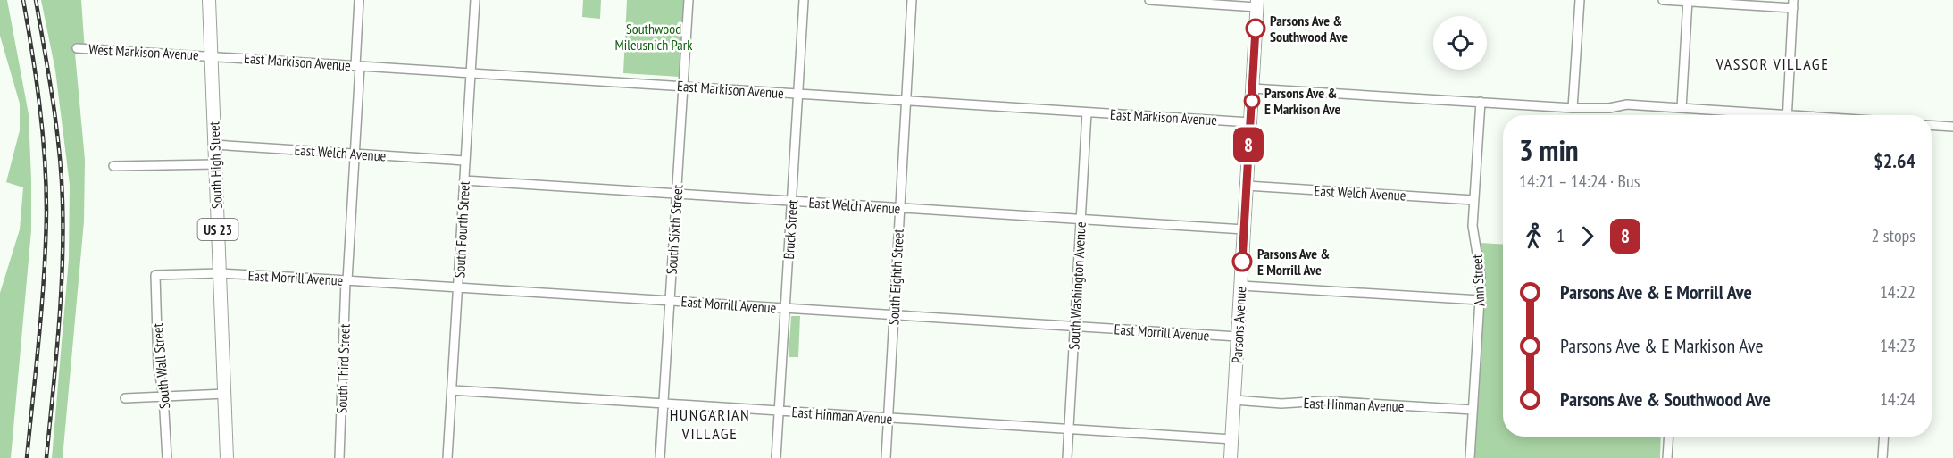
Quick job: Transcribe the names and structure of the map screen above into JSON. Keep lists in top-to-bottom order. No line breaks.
{"streets":{"main road":["South High Street","US 23","Parsons Avenue"],"street":["West Markison Avenue","East Markison Avenue","East Welch Avenue","South Fourth Street","South Sixth Street","Bruck Street","South Eighth Street","East Morrill Avenue","Ann Street","South Washington Avenue","South Wall Street","South Third Street","East Hinman Avenue"]},"crossings":[["West Markison Avenue","East Markison Avenue"],["West Markison Avenue","South High Street"],["East Markison Avenue","South High Street"],["East Markison Avenue","South Fourth Street"],["East Markison Avenue","South Sixth Street"],["East Markison Avenue","Bruck Street"],["East Markison Avenue","South Eighth Street"],["East Markison Avenue","South Washington Avenue"],["East Markison Avenue","Parsons Avenue"],["East Markison Avenue","South Third Street"],["East Welch Avenue","South High Street"],["East Welch Avenue","South Fourth Street"],["East Welch Avenue","South Sixth Street"],["East Welch Avenue","Bruck Street"],["East Welch Avenue","South Eighth Street"],["East Welch Avenue","Ann Street"],["East Welch Avenue","South Washington Avenue"],["East Welch Avenue","Parsons Avenue"],["East Welch Avenue","South Third Street"],["South High Street","East Morrill Avenue"],["South Fourth Street","East Morrill Avenue"],["South Fourth Street","East Hinman Avenue"],["South Sixth Street","East Morrill Avenue"],["South Sixth Street","East Hinman Avenue"],["Bruck Street","East Morrill Avenue"],["Bruck Street","East Hinman Avenue"],["South Eighth Street","East Morrill Avenue"],["South Eighth Street","East Hinman Avenue"],["East Morrill Avenue","South Washington Avenue"],["East Morrill Avenue","Parsons Avenue"],["East Morrill Avenue","South Wall Street"],["East Morrill Avenue","South Third Street"],["Ann Street","East Hinman Avenue"],["South Washington Avenue","East Hinman Avenue"],["Parsons Avenue","East Hinman Avenue"]],"districts":["VASSOR VILLAGE","HUNGARIAN VILLAGE"],"parks":["Southwood Mileusnich Park"],"places":["Parsons Ave & Southwood Ave","Parsons Ave & E Markison Ave","Parsons Ave & E Morrill Ave"],"lines":["bus line 8"],"page":{"on_map":"8","heading":["3 min","14:21 – 14:24 · Bus","$2.64"],"legs":["1","8","2 stops"],"list":[{"name":"Parsons Ave & E Morrill Ave","value":"14:22"},{"name":"Parsons Ave & E Markison Ave","value":"14:23"},{"name":"Parsons Ave & Southwood Ave","value":"14:24"}]}}
